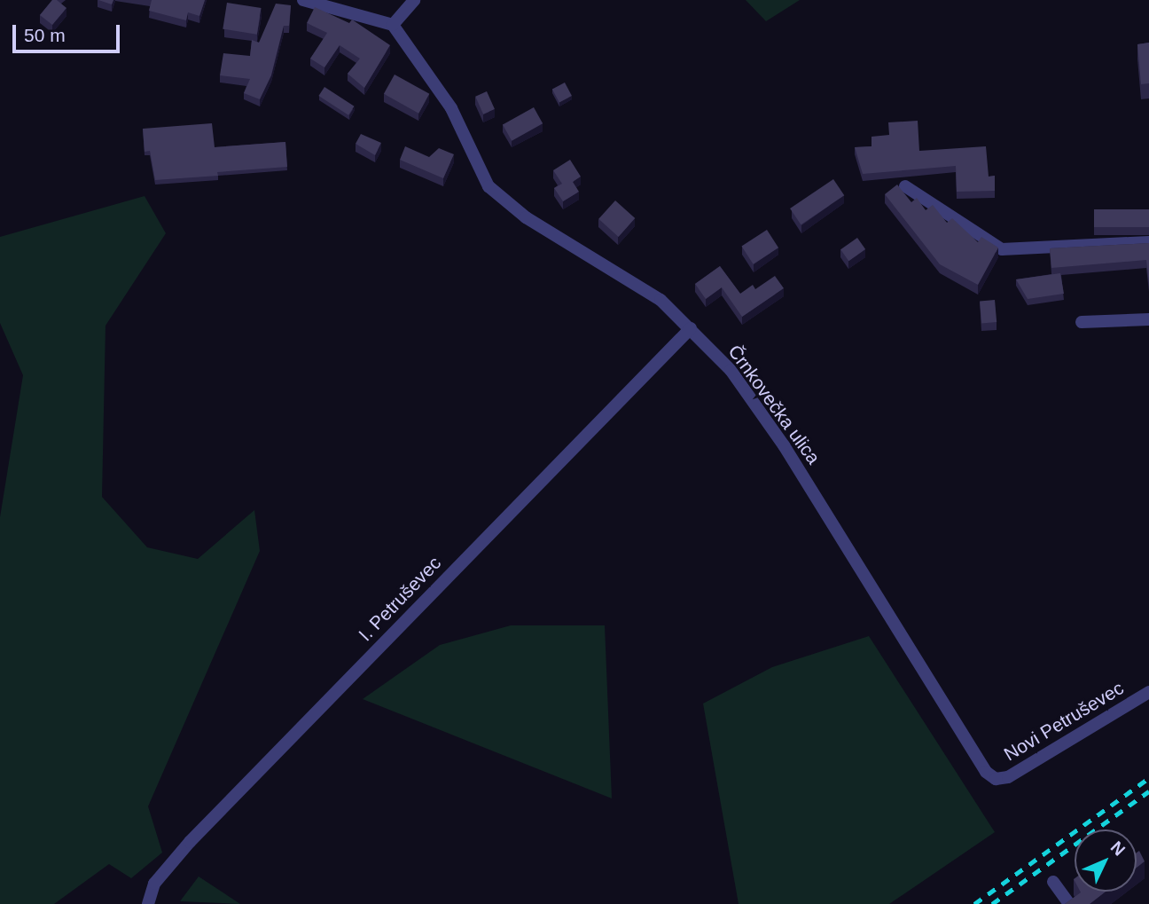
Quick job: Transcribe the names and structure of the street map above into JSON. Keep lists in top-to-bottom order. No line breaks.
{"streets":{"street":["Črnkovečka ulica","I. Petruševec","Novi Petruševec"]},"crossings":[["Črnkovečka ulica","I. Petruševec"],["Črnkovečka ulica","Novi Petruševec"]],"scale_bar":"50 m","north":"top right"}
